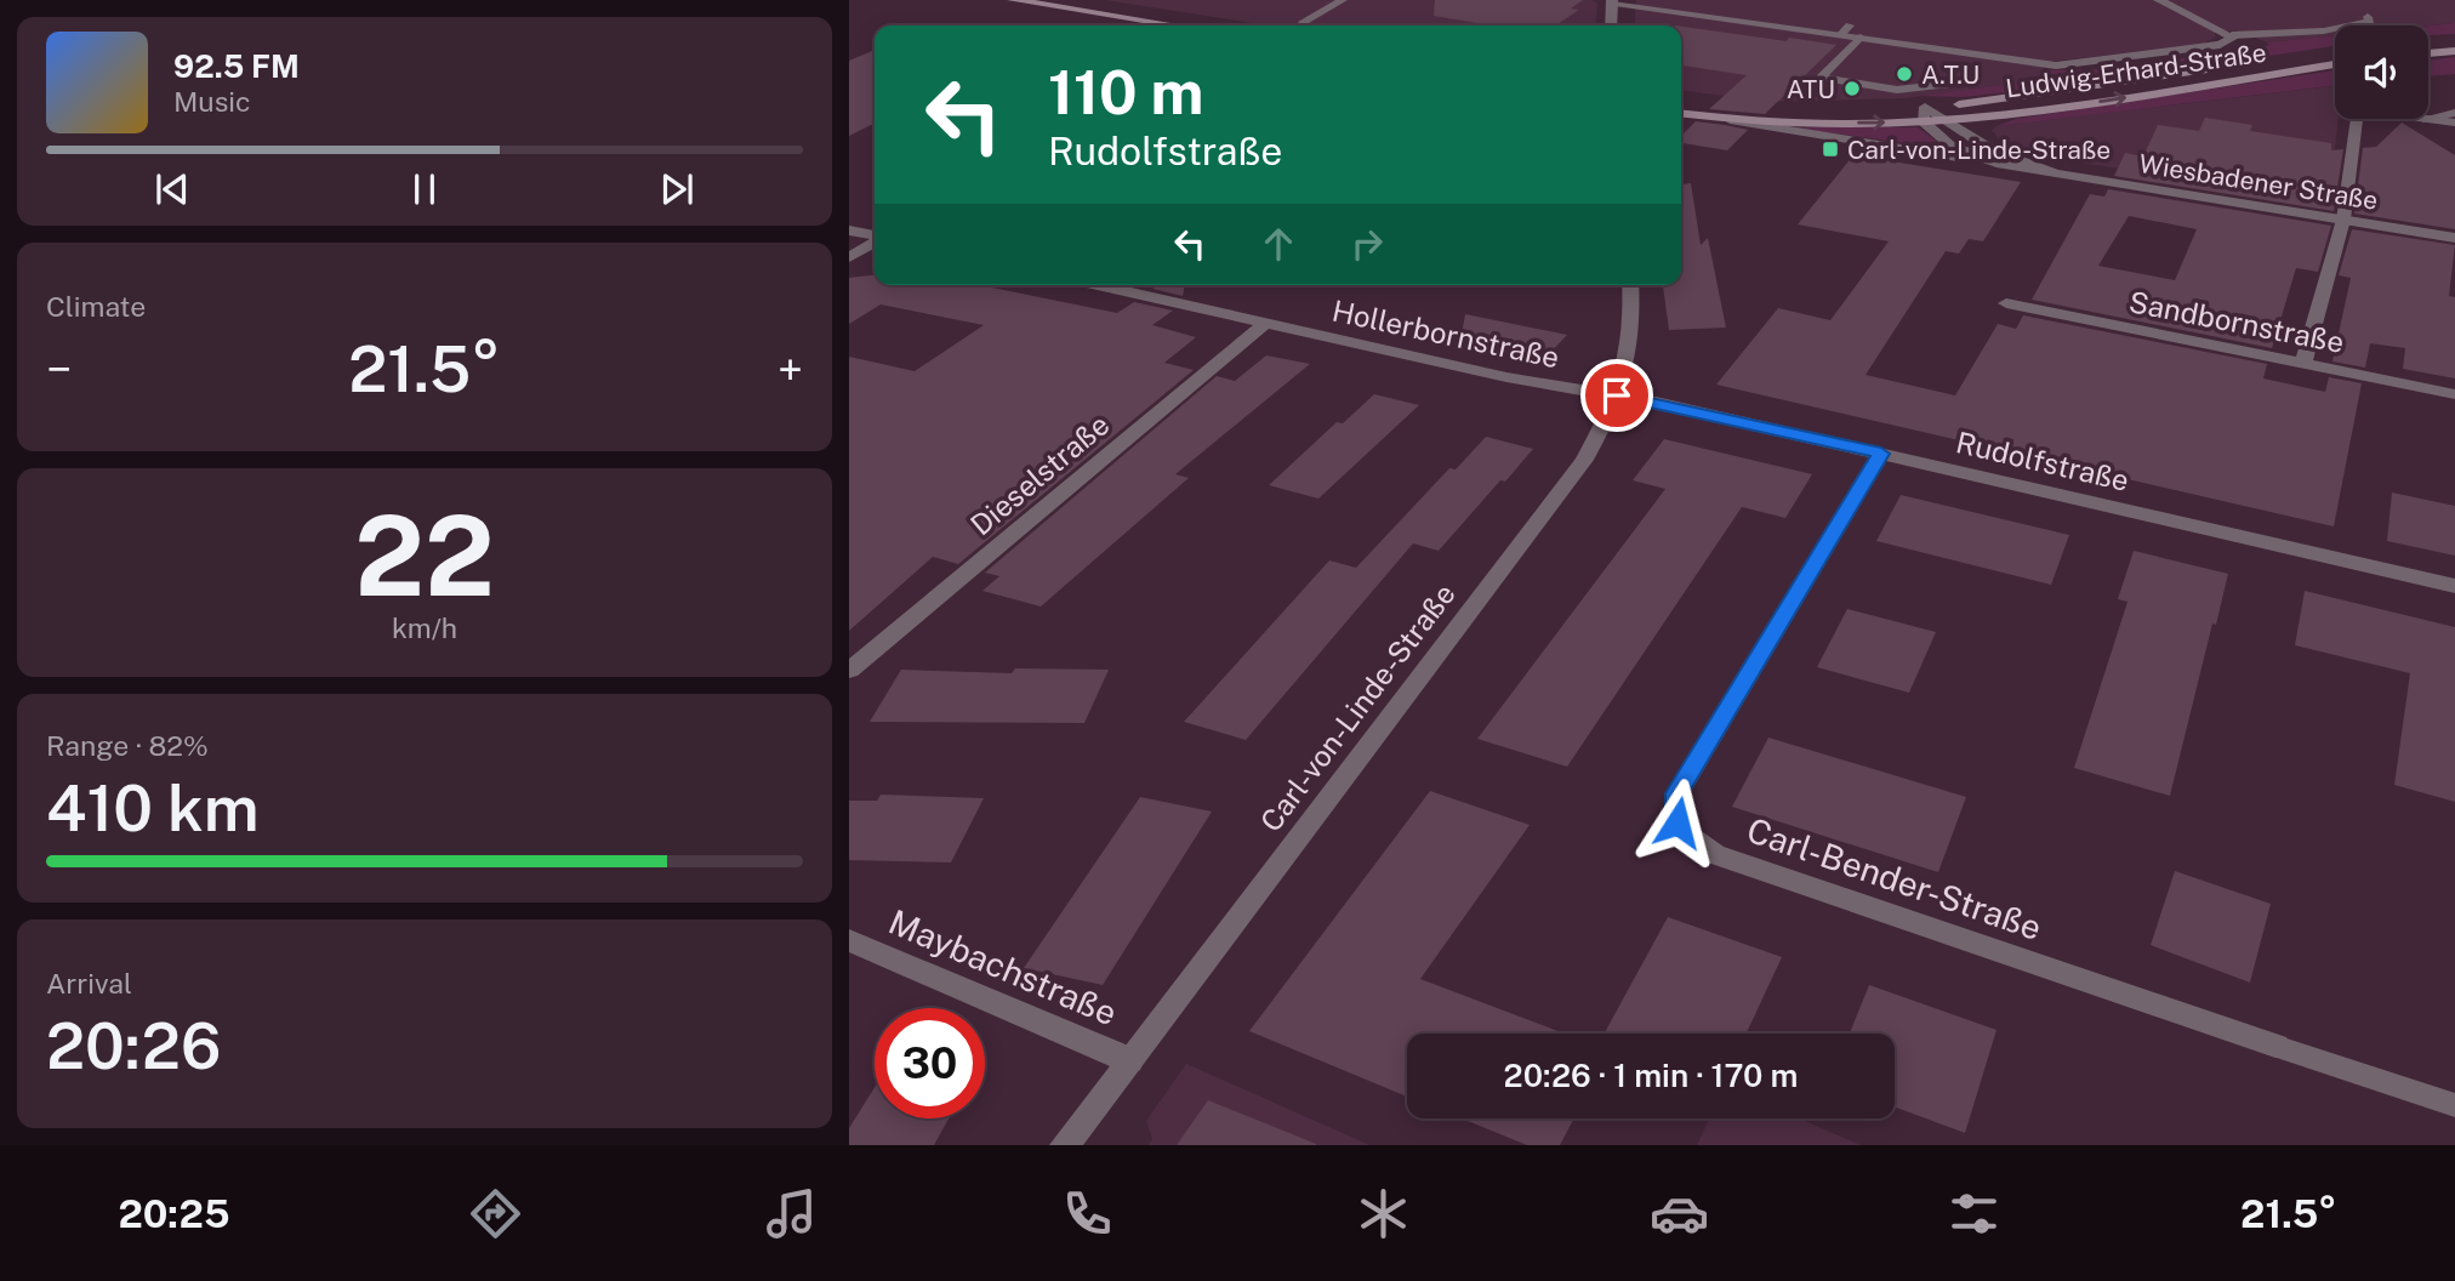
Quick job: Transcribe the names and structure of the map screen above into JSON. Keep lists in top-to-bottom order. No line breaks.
{"streets":{"main road":["Ludwig-Erhard-Straße"],"street":["Wiesbadener Straße","Sandbornstraße","Hollerbornstraße","Rudolfstraße","Dieselstraße","Carl-von-Linde-Straße","Carl-Bender-Straße","Maybachstraße"]},"crossings":[["Ludwig-Erhard-Straße","Wiesbadener Straße"],["Hollerbornstraße","Rudolfstraße"],["Hollerbornstraße","Dieselstraße"],["Hollerbornstraße","Carl-von-Linde-Straße"],["Rudolfstraße","Carl-von-Linde-Straße"],["Rudolfstraße","Carl-Bender-Straße"],["Carl-von-Linde-Straße","Maybachstraße"]],"places":{"other":["A.T.U","ATU"],"transit":["Carl-von-Linde-Straße"]},"page":{"turn":["110 m","Rudolfstraße"],"song":["92.5 FM","Music"],"tile":["Climate",["22","km/h"],["Range · 82%","410 km"],["Arrival","20:26"]],"heat":["−","21.5°","+"],"limit":"30","trip":"20:26 · 1 min · 170 m","tabs":["20:25","21.5°"]}}
